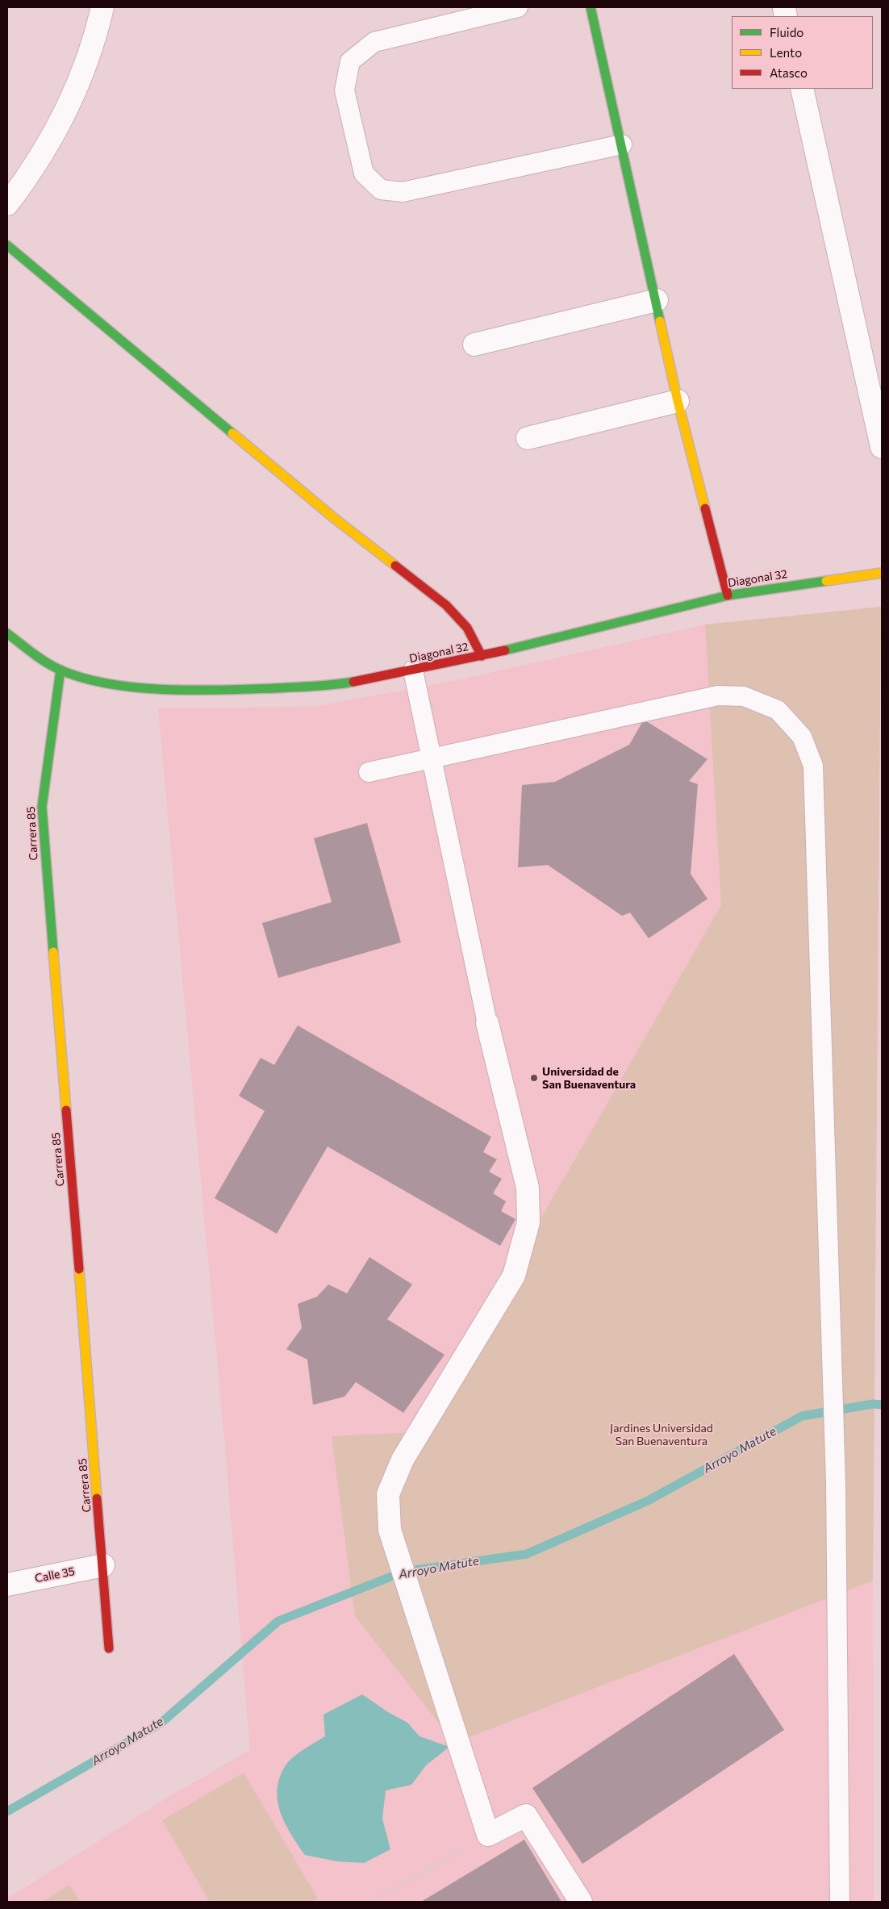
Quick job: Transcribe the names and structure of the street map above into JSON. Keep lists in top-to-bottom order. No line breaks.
{"streets":{"street":["Diagonal 32","Carrera 85","Calle 35"]},"crossings":[["Diagonal 32","Carrera 85"],["Carrera 85","Calle 35"]],"water":["Arroyo Matute"],"parks":["Jardines Universidad San Buenaventura"],"places":["Universidad de San Buenaventura"],"legend":["Fluido","Lento","Atasco"]}
